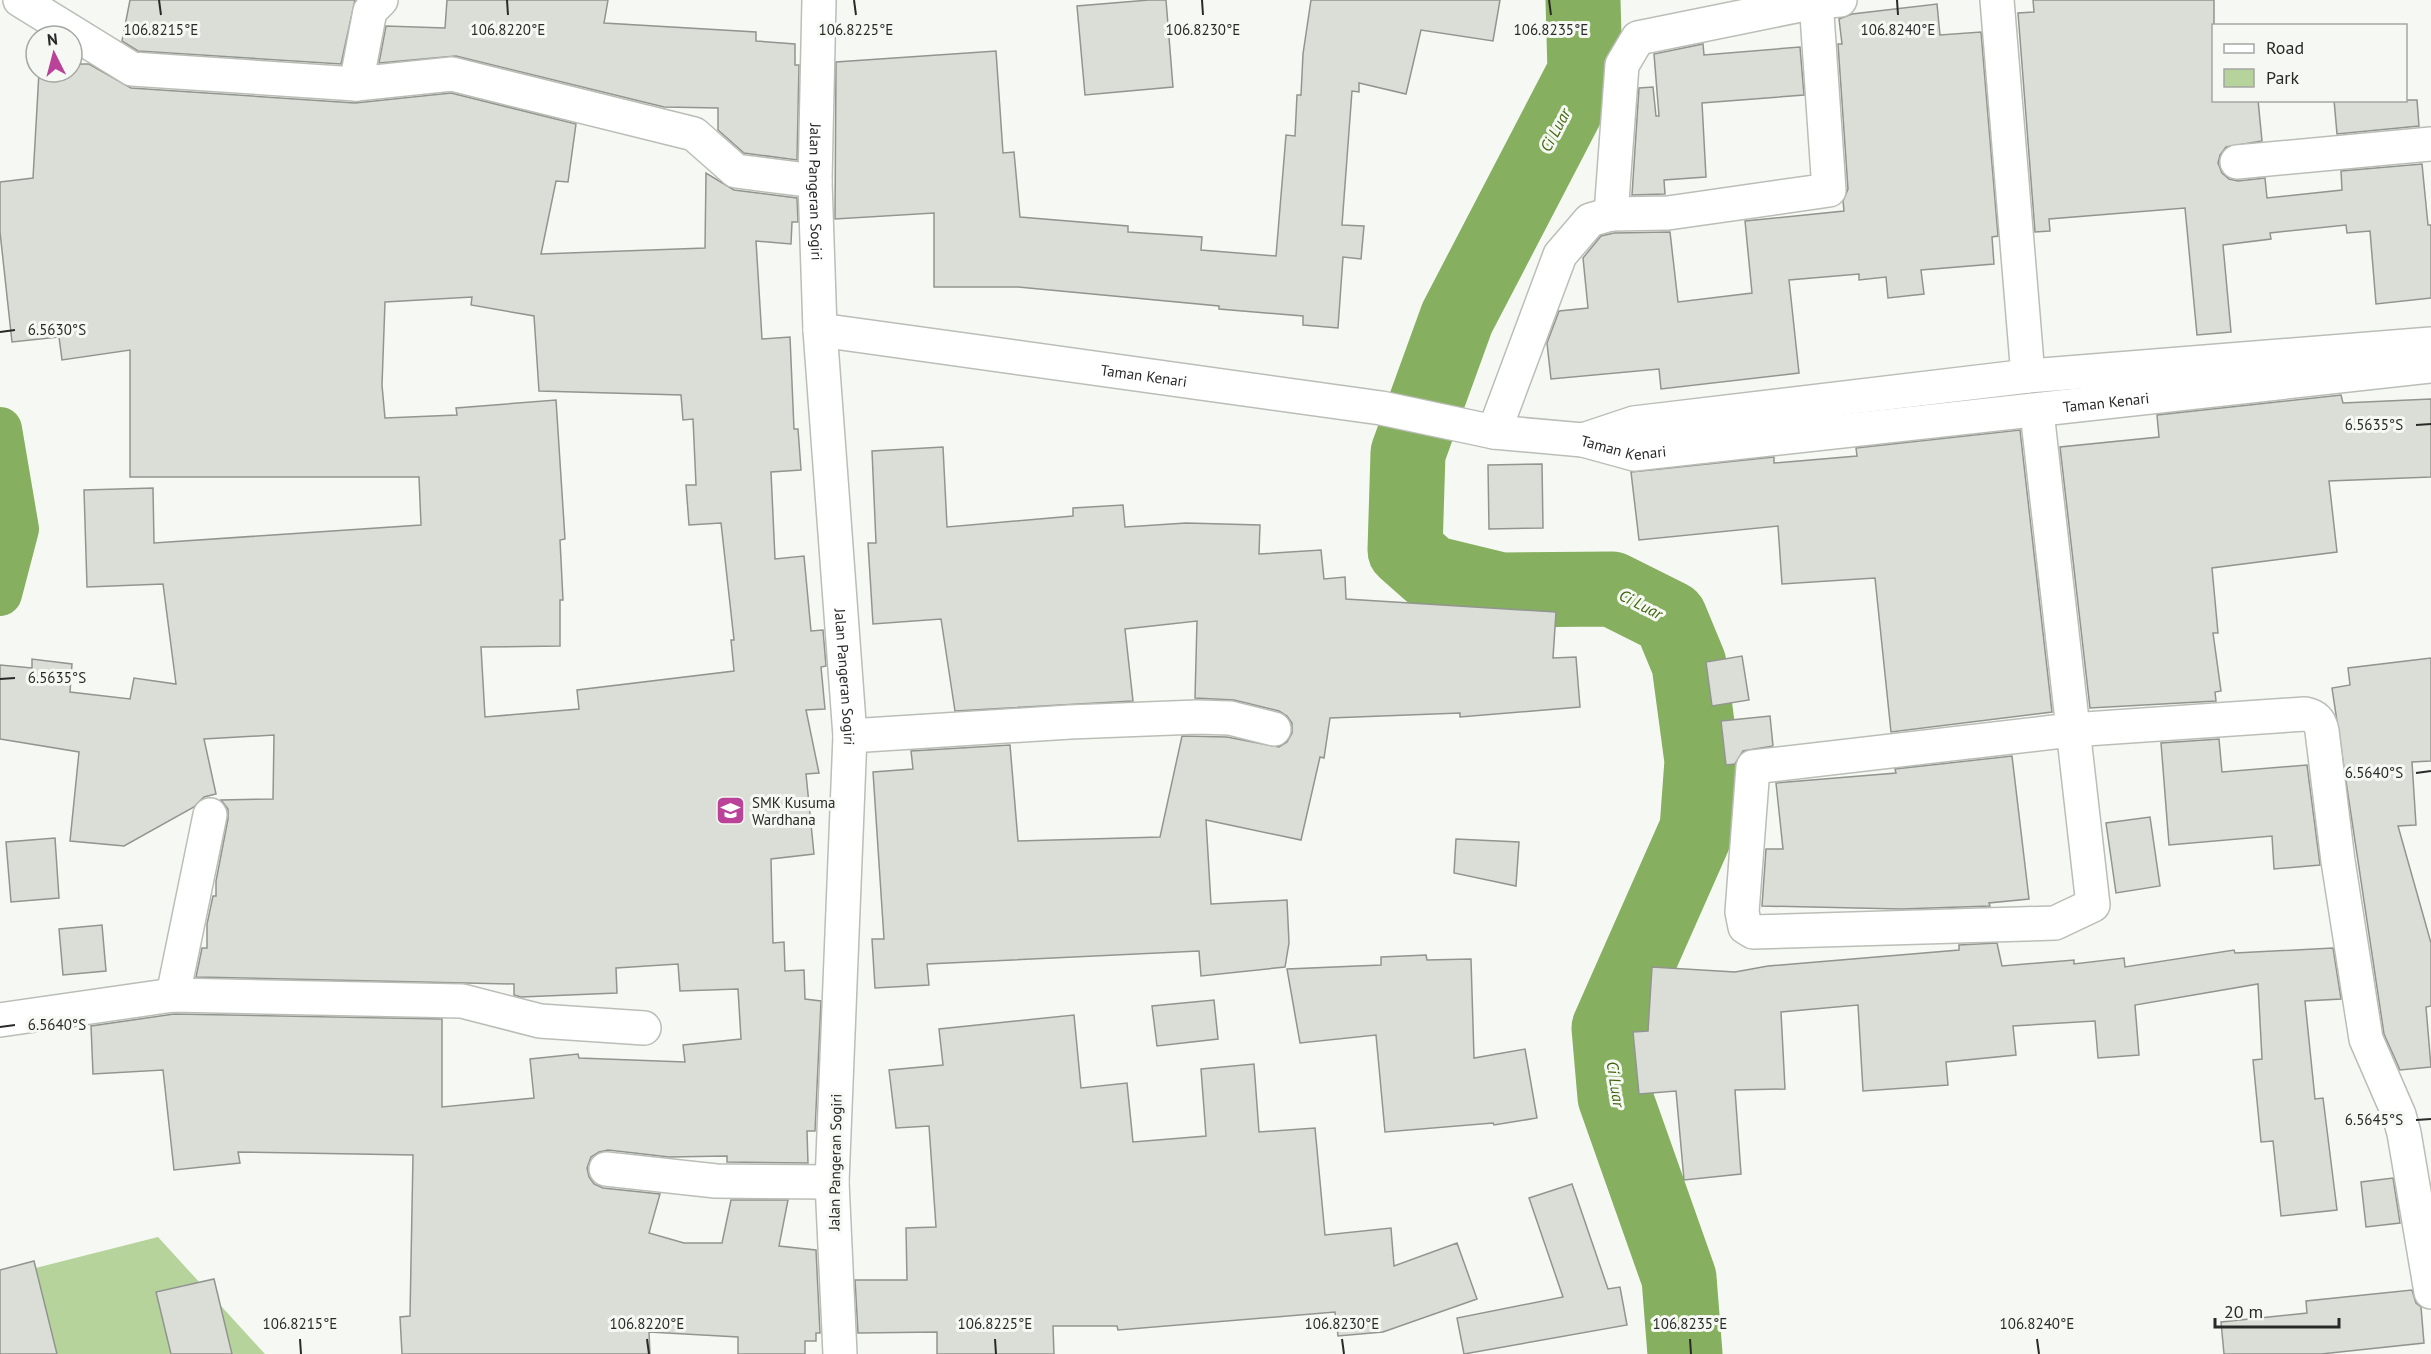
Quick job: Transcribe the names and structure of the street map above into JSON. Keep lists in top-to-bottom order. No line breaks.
{"streets":{"street":["Jalan Pangeran Sogiri","Taman Kenari"]},"crossings":[["Jalan Pangeran Sogiri","Taman Kenari"]],"water":["Ci Luar"],"places":{"school or university":["SMK Kusuma Wardhana"]},"legend":["Road","Park"],"scale_bar":"20 m","north":"top","coordinates":["106.8215°E","106.8220°E","106.8225°E","106.8230°E","106.8235°E","106.8240°E","6.5630°S","6.5635°S","6.5640°S","6.5645°S"]}
